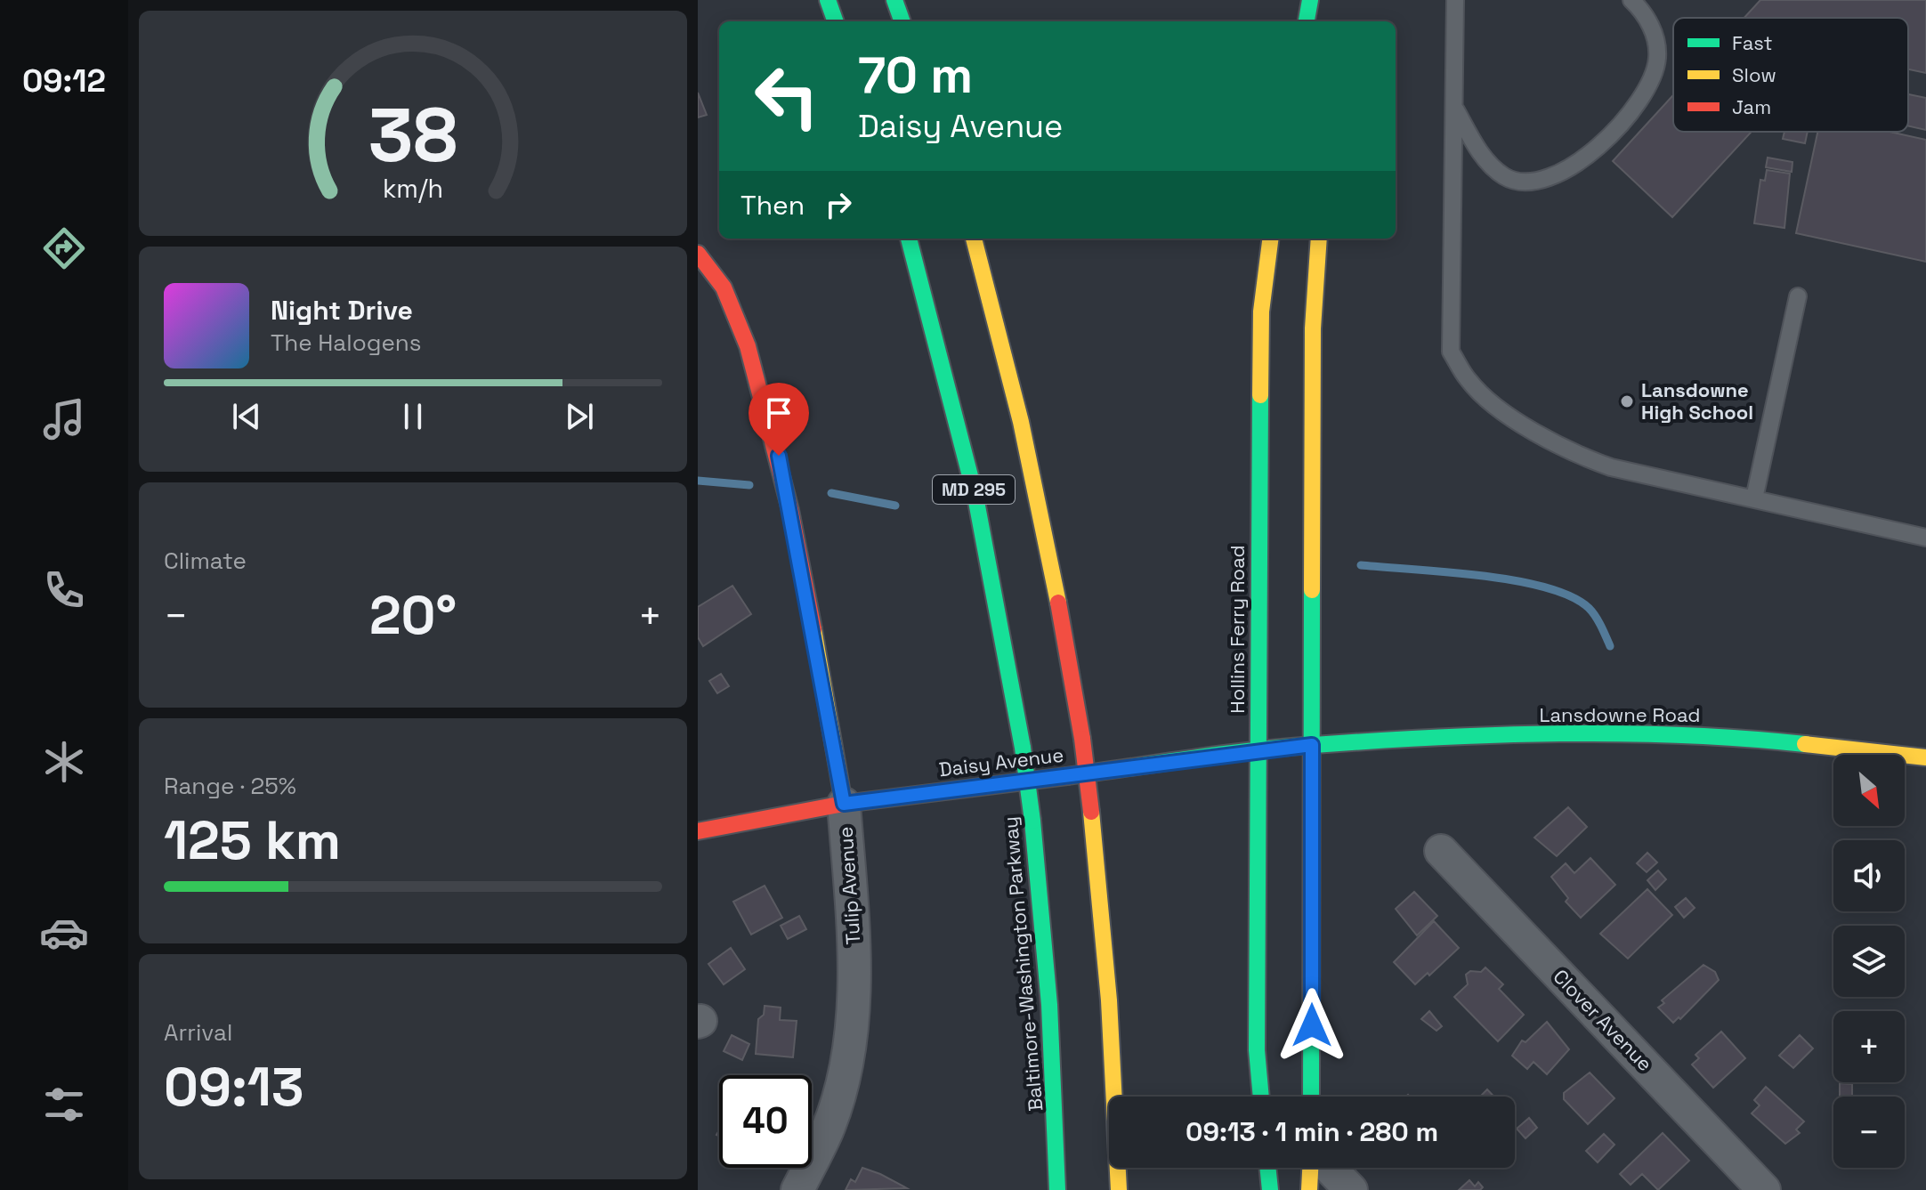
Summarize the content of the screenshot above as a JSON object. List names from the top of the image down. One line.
{"streets":{"main road":["MD 295","Hollins Ferry Road","Lansdowne Road","Daisy Avenue","Tulip Avenue","Baltimore-Washington Parkway"],"street":["Clover Avenue"]},"crossings":[["Hollins Ferry Road","Daisy Avenue"],["Lansdowne Road","Daisy Avenue"],["Daisy Avenue","Tulip Avenue"]],"places":["Lansdowne High School"],"legend":["Fast","Slow","Jam"],"north":"bottom right","page":{"tabs":"09:12","turn":["70 m","Daisy Avenue"],"then":"Then","song":["Night Drive","The Halogens"],"tile":["Climate",["Range · 25%","125 km"],["Arrival","09:13"]],"heat":["−","20°","+"],"map_buttons":["+","−"],"limit":"40","trip":"09:13 · 1 min · 280 m","gauge":["38","km/h"]}}
